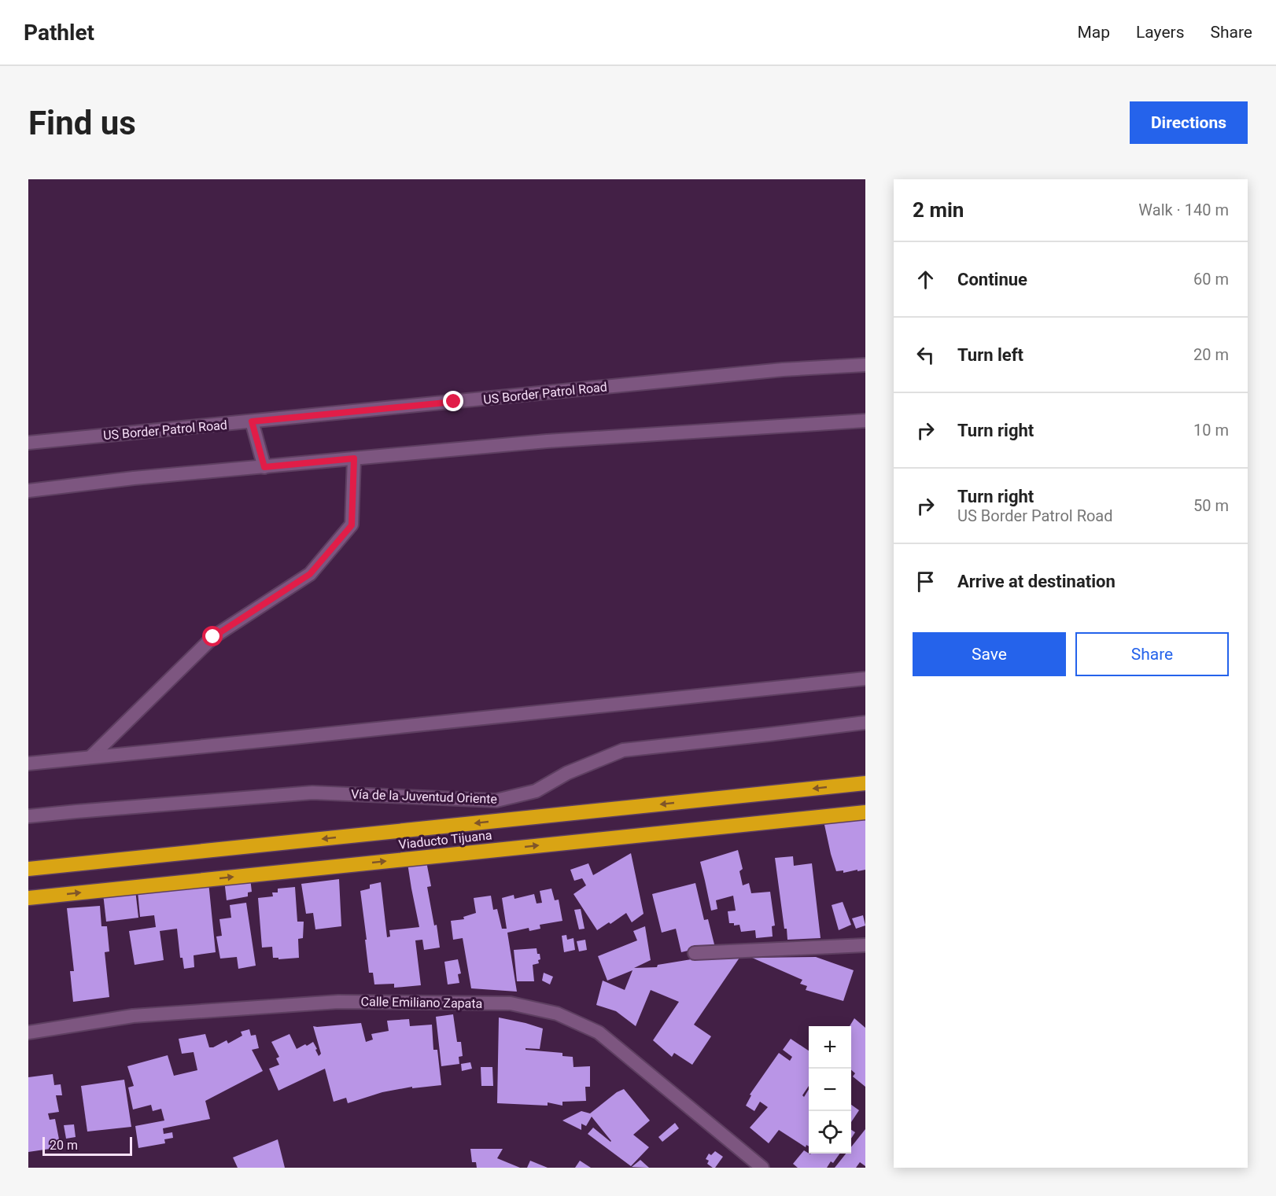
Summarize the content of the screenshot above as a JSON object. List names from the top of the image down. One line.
{"streets":{"highway":["Viaducto Tijuana"],"street":["US Border Patrol Road","Vía de la Juventud Oriente","Calle Emiliano Zapata"]},"scale_bar":"20 m","page":{"header":"Pathlet","nav":["Map","Layers","Share"],"buttons":["Directions",["Save","Share"]],"title":"Find us","heading":["2 min","Walk · 140 m"],"list":[["Continue","60 m"],["Turn left","20 m"],["Turn right","10 m"],["Turn right","US Border Patrol Road","50 m"],"Arrive at destination"],"map_buttons":["+","−"],"scale":"20 m"}}
